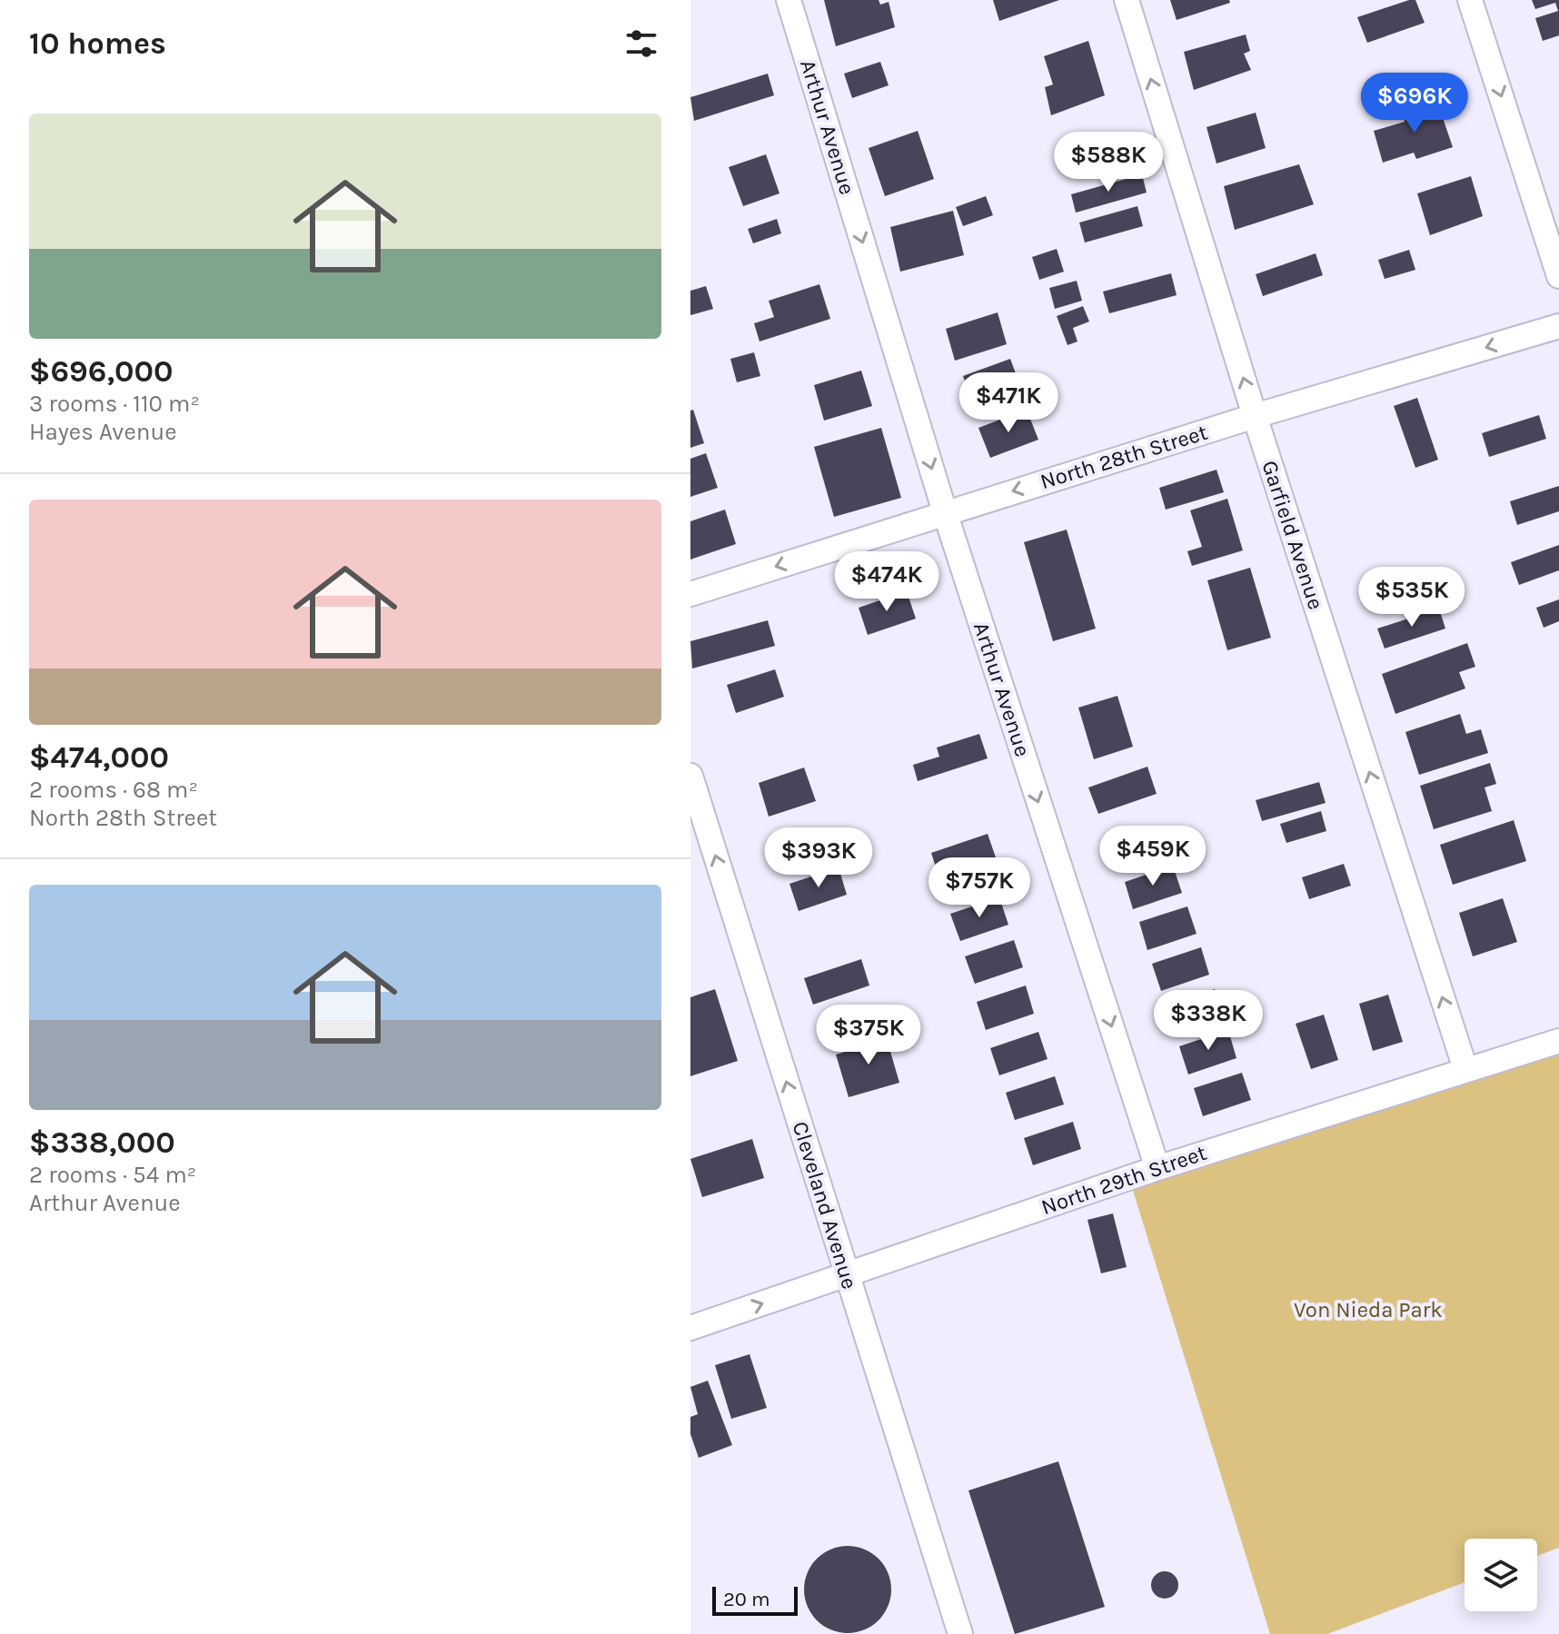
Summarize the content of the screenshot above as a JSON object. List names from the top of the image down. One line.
{"streets":{"street":["Arthur Avenue","North 28th Street","Garfield Avenue","North 29th Street","Cleveland Avenue"]},"crossings":[["Arthur Avenue","North 28th Street"],["Arthur Avenue","North 29th Street"],["North 28th Street","Garfield Avenue"],["Garfield Avenue","North 29th Street"],["North 29th Street","Cleveland Avenue"]],"one_way":["Arthur Avenue","North 28th Street","Garfield Avenue","Cleveland Avenue"],"parks":["Von Nieda Park"],"scale_bar":"20 m","page":{"heading":"10 homes","price":["$696K","$588K","$471K","$474K","$535K","$459K","$393K","$757K","$338K","$375K"],"list":[{"name":"$696,000","note":"3 rooms · 110 m² · Hayes Avenue"},{"name":"$474,000","note":"2 rooms · 68 m² · North 28th Street"},{"name":"$338,000","note":"2 rooms · 54 m² · Arthur Avenue"}],"scale":"20 m"}}
